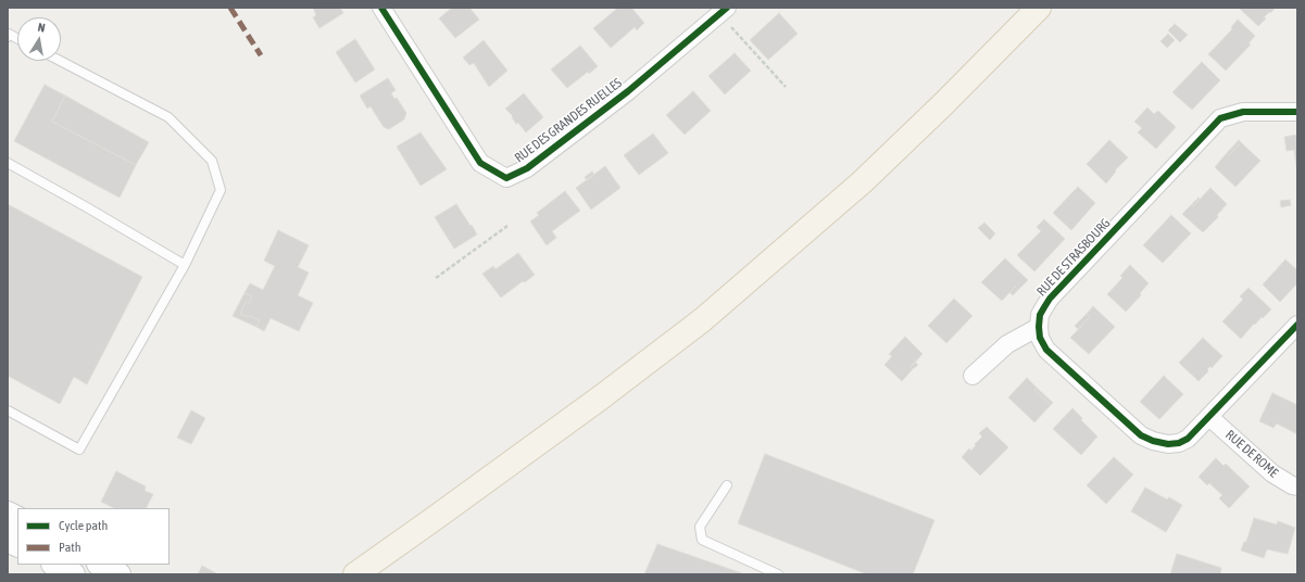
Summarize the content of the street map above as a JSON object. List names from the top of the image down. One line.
{"streets":{"street":["RUE DES GRANDES RUELLES","RUE DE STRASBOURG","RUE DE ROME"]},"legend":["Cycle path","Path"],"north":"top"}
